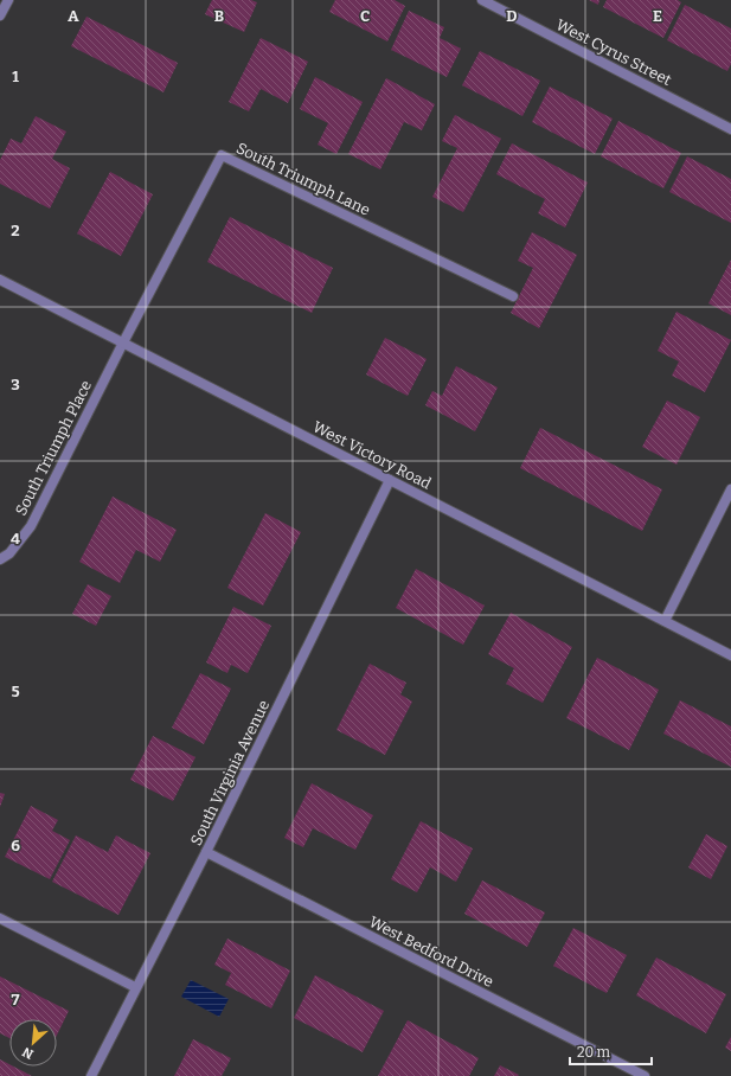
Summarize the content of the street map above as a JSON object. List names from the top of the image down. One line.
{"streets":{"street":["West Cyrus Street","South Triumph Lane","South Triumph Place","West Victory Road","South Virginia Avenue","West Bedford Drive"]},"crossings":[["South Triumph Lane","South Triumph Place"],["South Triumph Lane","West Victory Road"],["South Triumph Place","West Victory Road"],["West Victory Road","South Virginia Avenue"],["South Virginia Avenue","West Bedford Drive"]],"scale_bar":"20 m","north":"bottom left","grid":{"columns":["A","B","C","D","E"],"rows":["1","2","3","4","5","6","7"]}}
